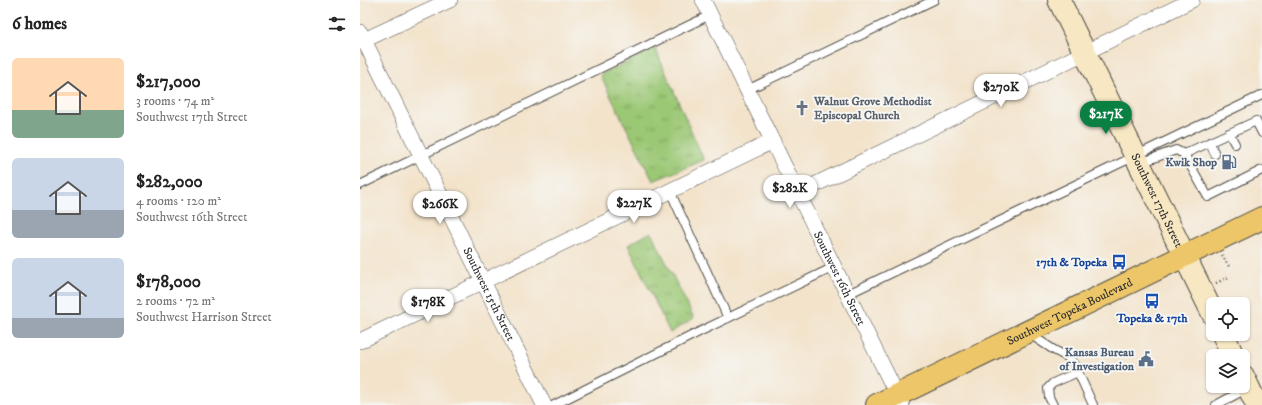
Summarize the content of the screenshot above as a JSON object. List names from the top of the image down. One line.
{"streets":{"main road":["Southwest 17th Street","Southwest Topeka Boulevard"],"street":["Southwest 16th Street","Southwest 15th Street"]},"crossings":[["Southwest 17th Street","Southwest Topeka Boulevard"],["Southwest 16th Street","Southwest Topeka Boulevard"]],"places":{"church":["Walnut Grove Methodist Episcopal Church"],"fuel station":["Kwik Shop"],"bus stop":["17th & Topeka","Topeka & 17th"],"public building":["Kansas Bureau of Investigation"]},"page":{"heading":"6 homes","list":[{"name":"$217,000","note":"3 rooms · 74 m² · Southwest 17th Street"},{"name":"$282,000","note":"4 rooms · 120 m² · Southwest 16th Street"},{"name":"$178,000","note":"2 rooms · 72 m² · Southwest Harrison Street"}],"price":["$270K","$217K","$282K","$227K","$266K","$178K"]}}
